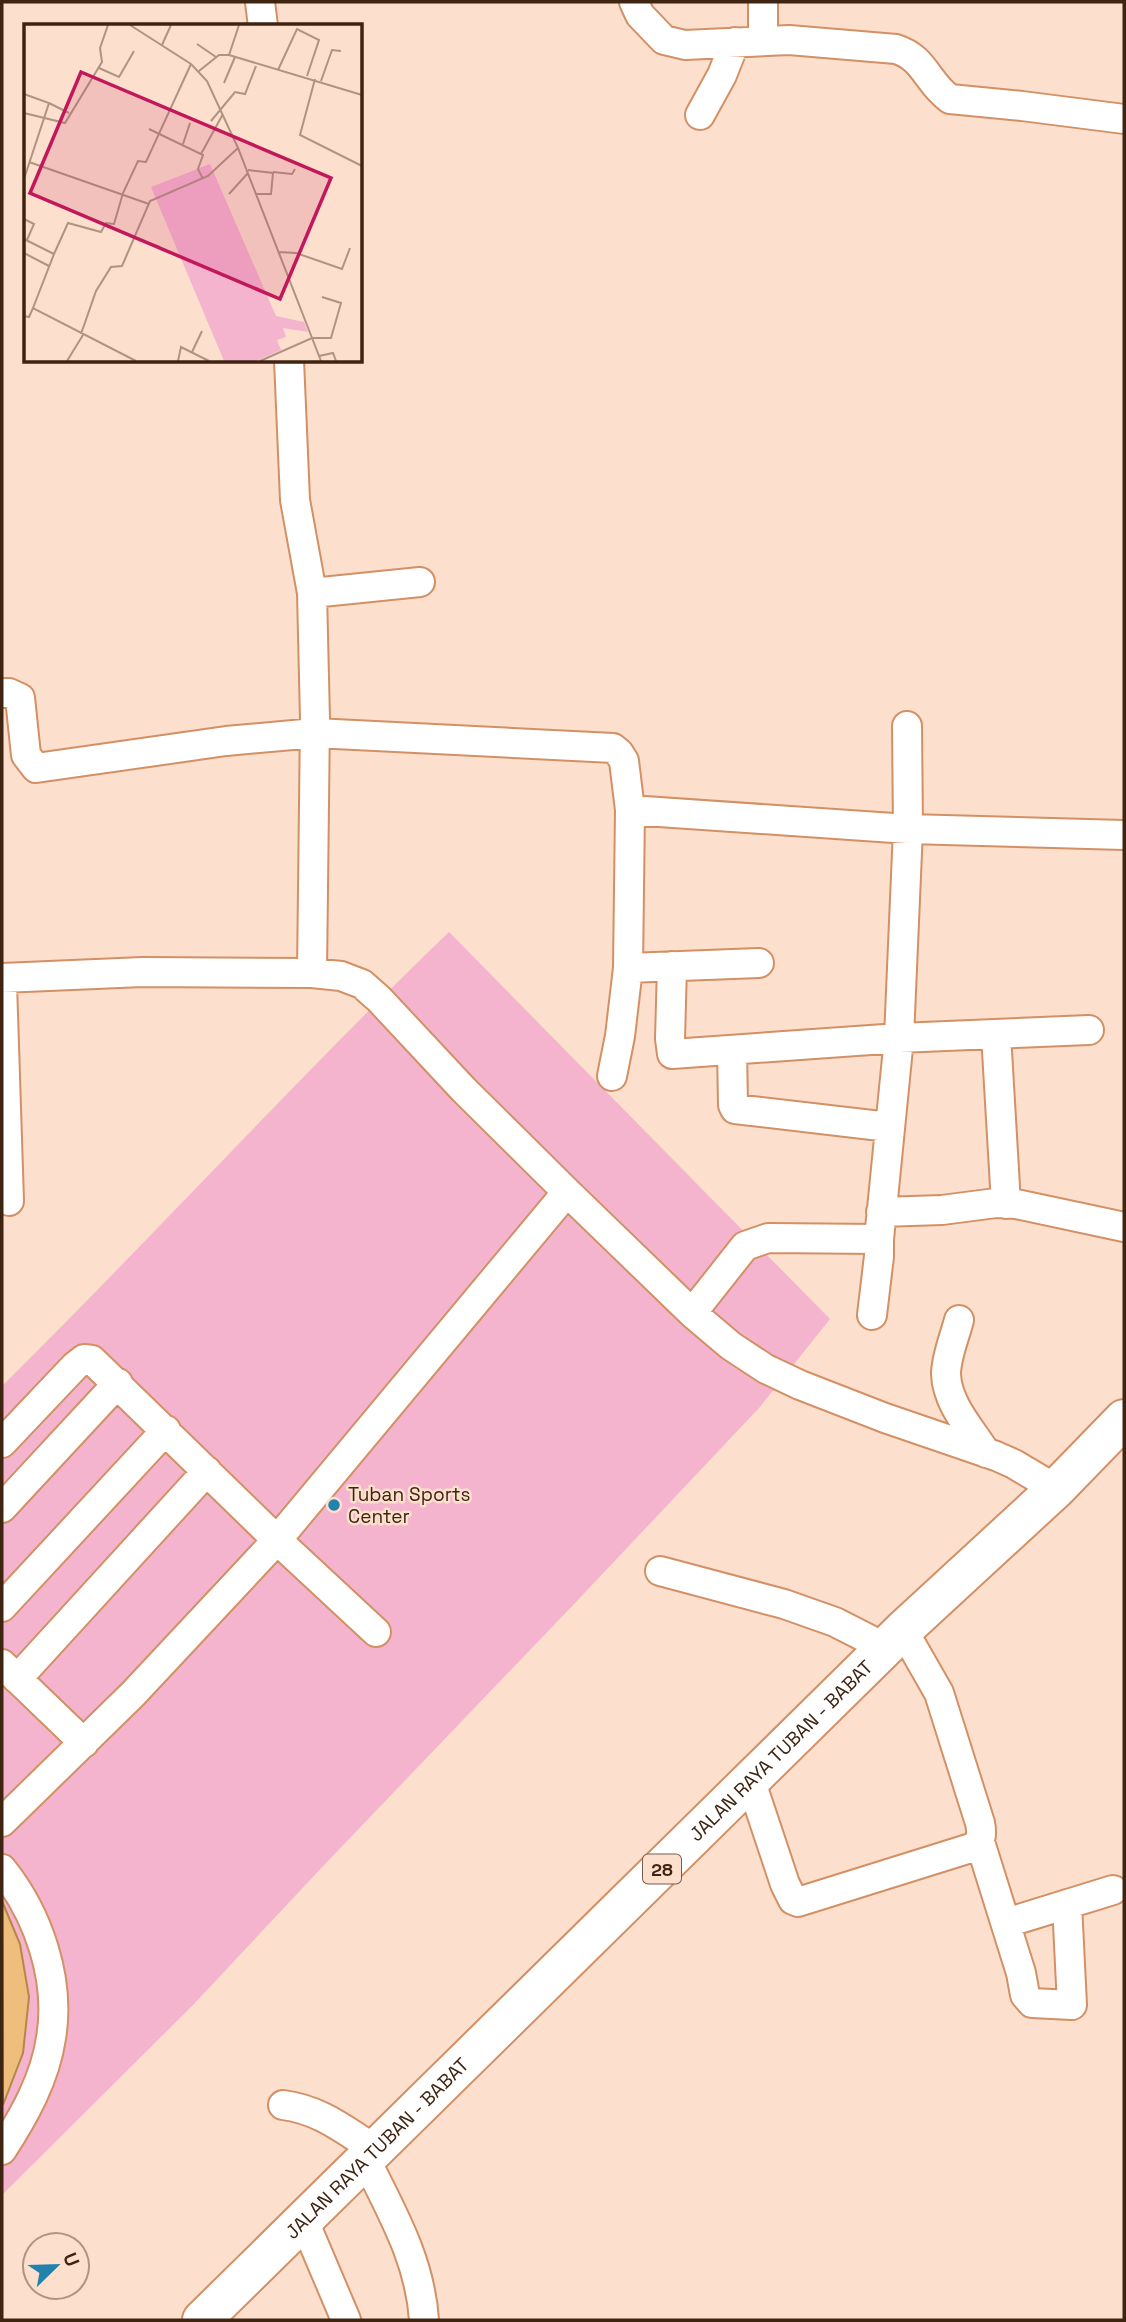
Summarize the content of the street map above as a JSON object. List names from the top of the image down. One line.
{"streets":{"highway":["JALAN RAYA TUBAN - BABAT","28"]},"places":["Tuban Sports Center"],"north":"top right"}
